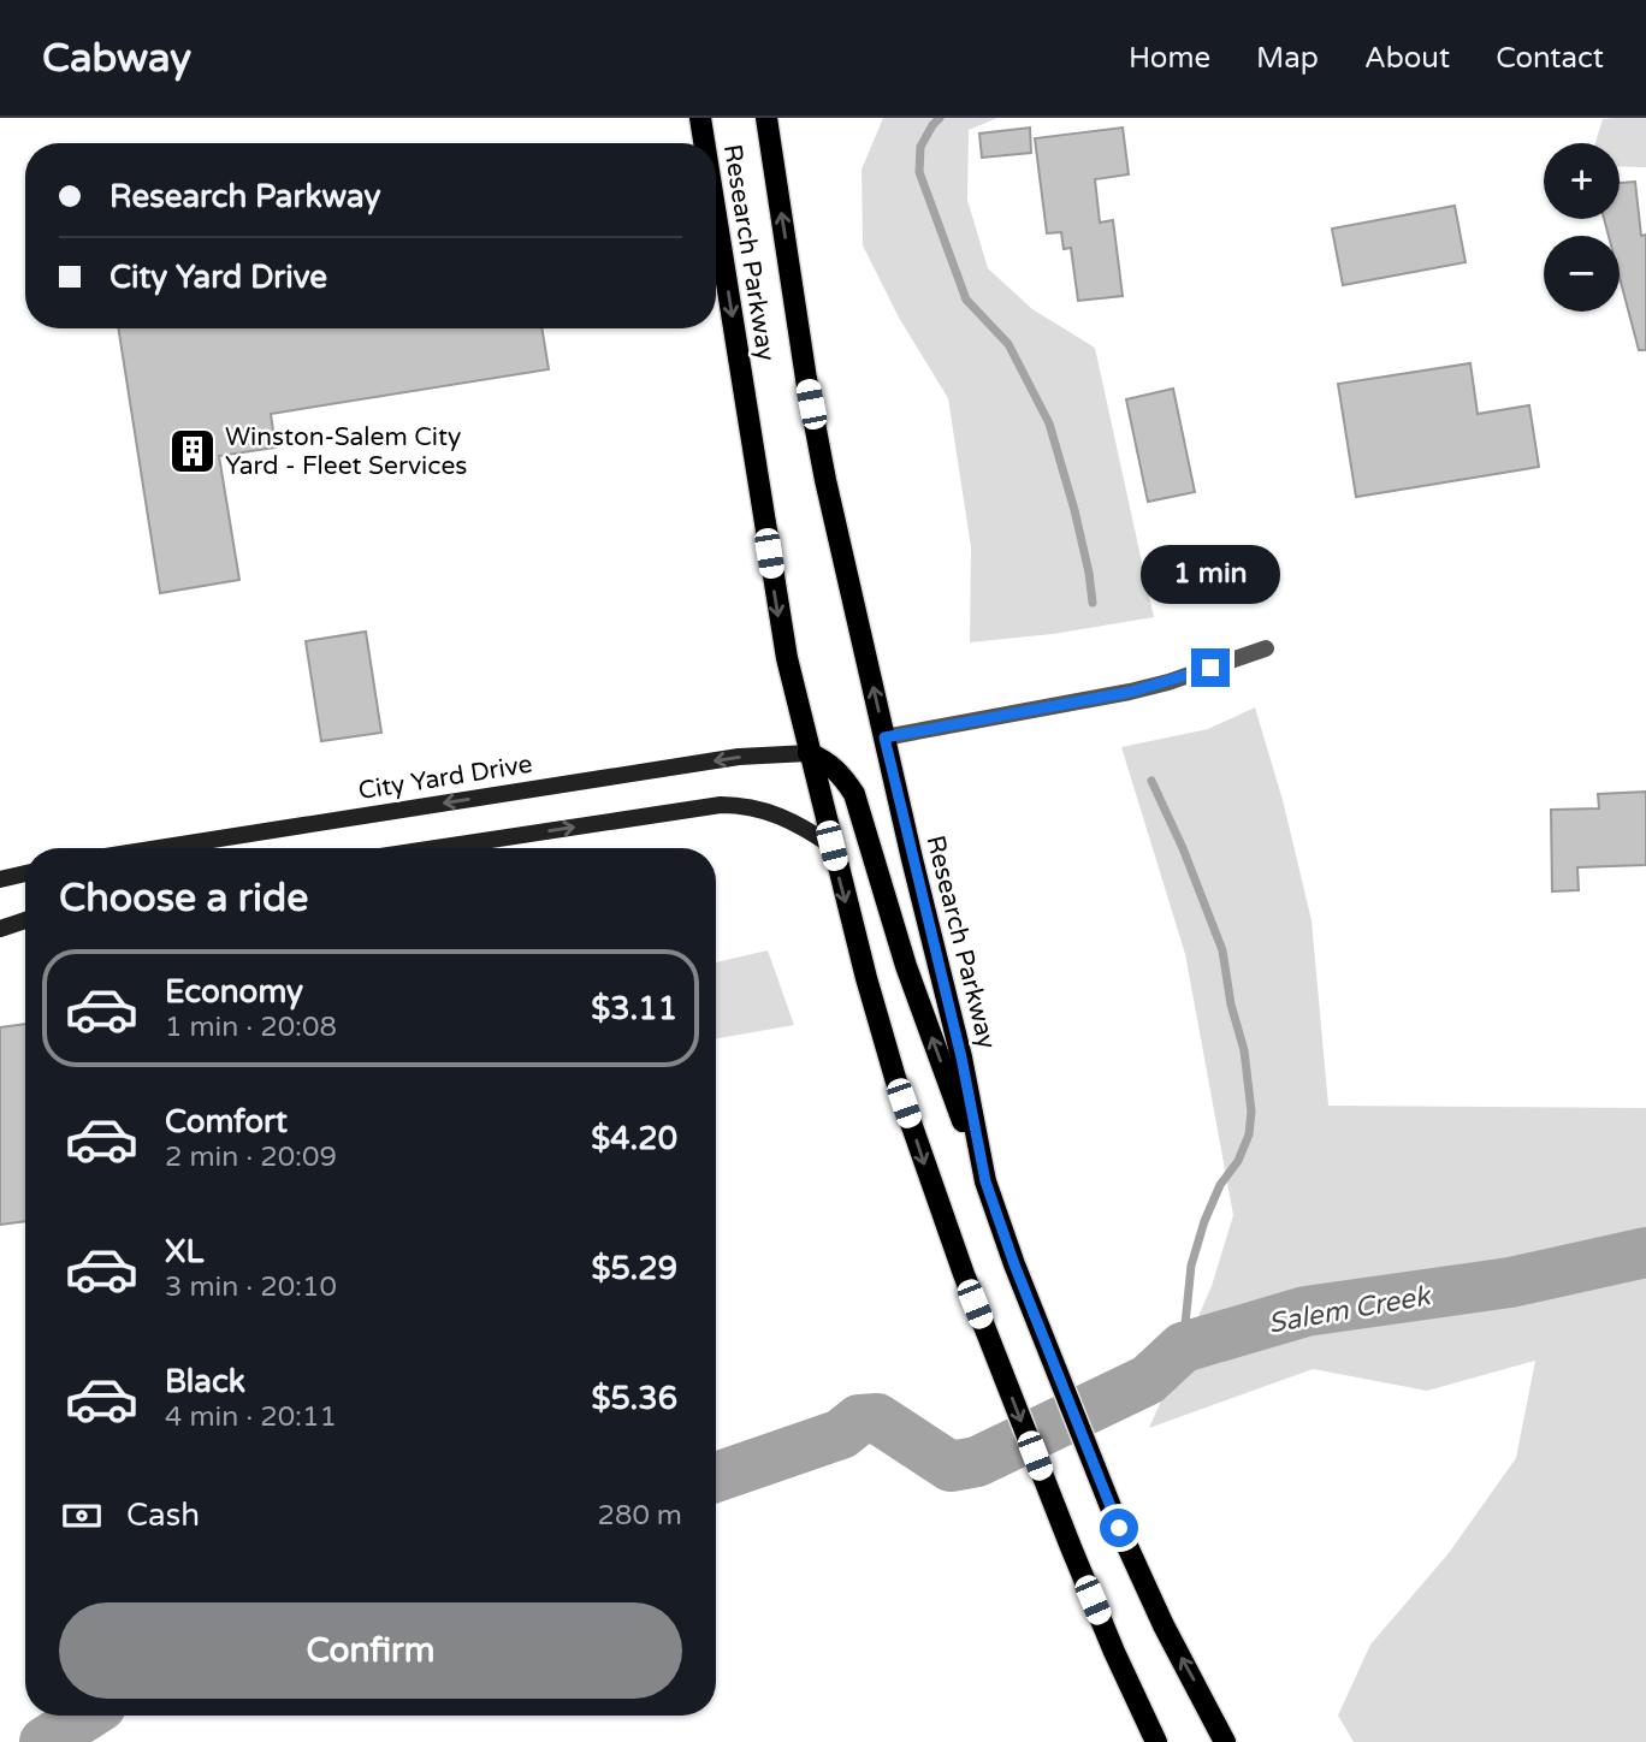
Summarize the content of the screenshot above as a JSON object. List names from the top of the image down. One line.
{"streets":{"main road":["Research Parkway","City Yard Drive"]},"crossings":[["Research Parkway","City Yard Drive"]],"water":["Salem Creek"],"places":{"building":["Winston-Salem City Yard - Fleet Services"]},"page":{"header":"Cabway","nav":["Home","Map","About","Contact"],"map_buttons":["+","−"],"banner":["Research Parkway","City Yard Drive"],"bubble":"1 min","heading":"Choose a ride","list":[{"name":"Economy","note":"1 min · 20:08","value":"$3.11"},{"name":"Comfort","note":"2 min · 20:09","value":"$4.20"},{"name":"XL","note":"3 min · 20:10","value":"$5.29"},{"name":"Black","note":"4 min · 20:11","value":"$5.36"}],"pay":["Cash","280 m"],"buttons":"Confirm"}}
